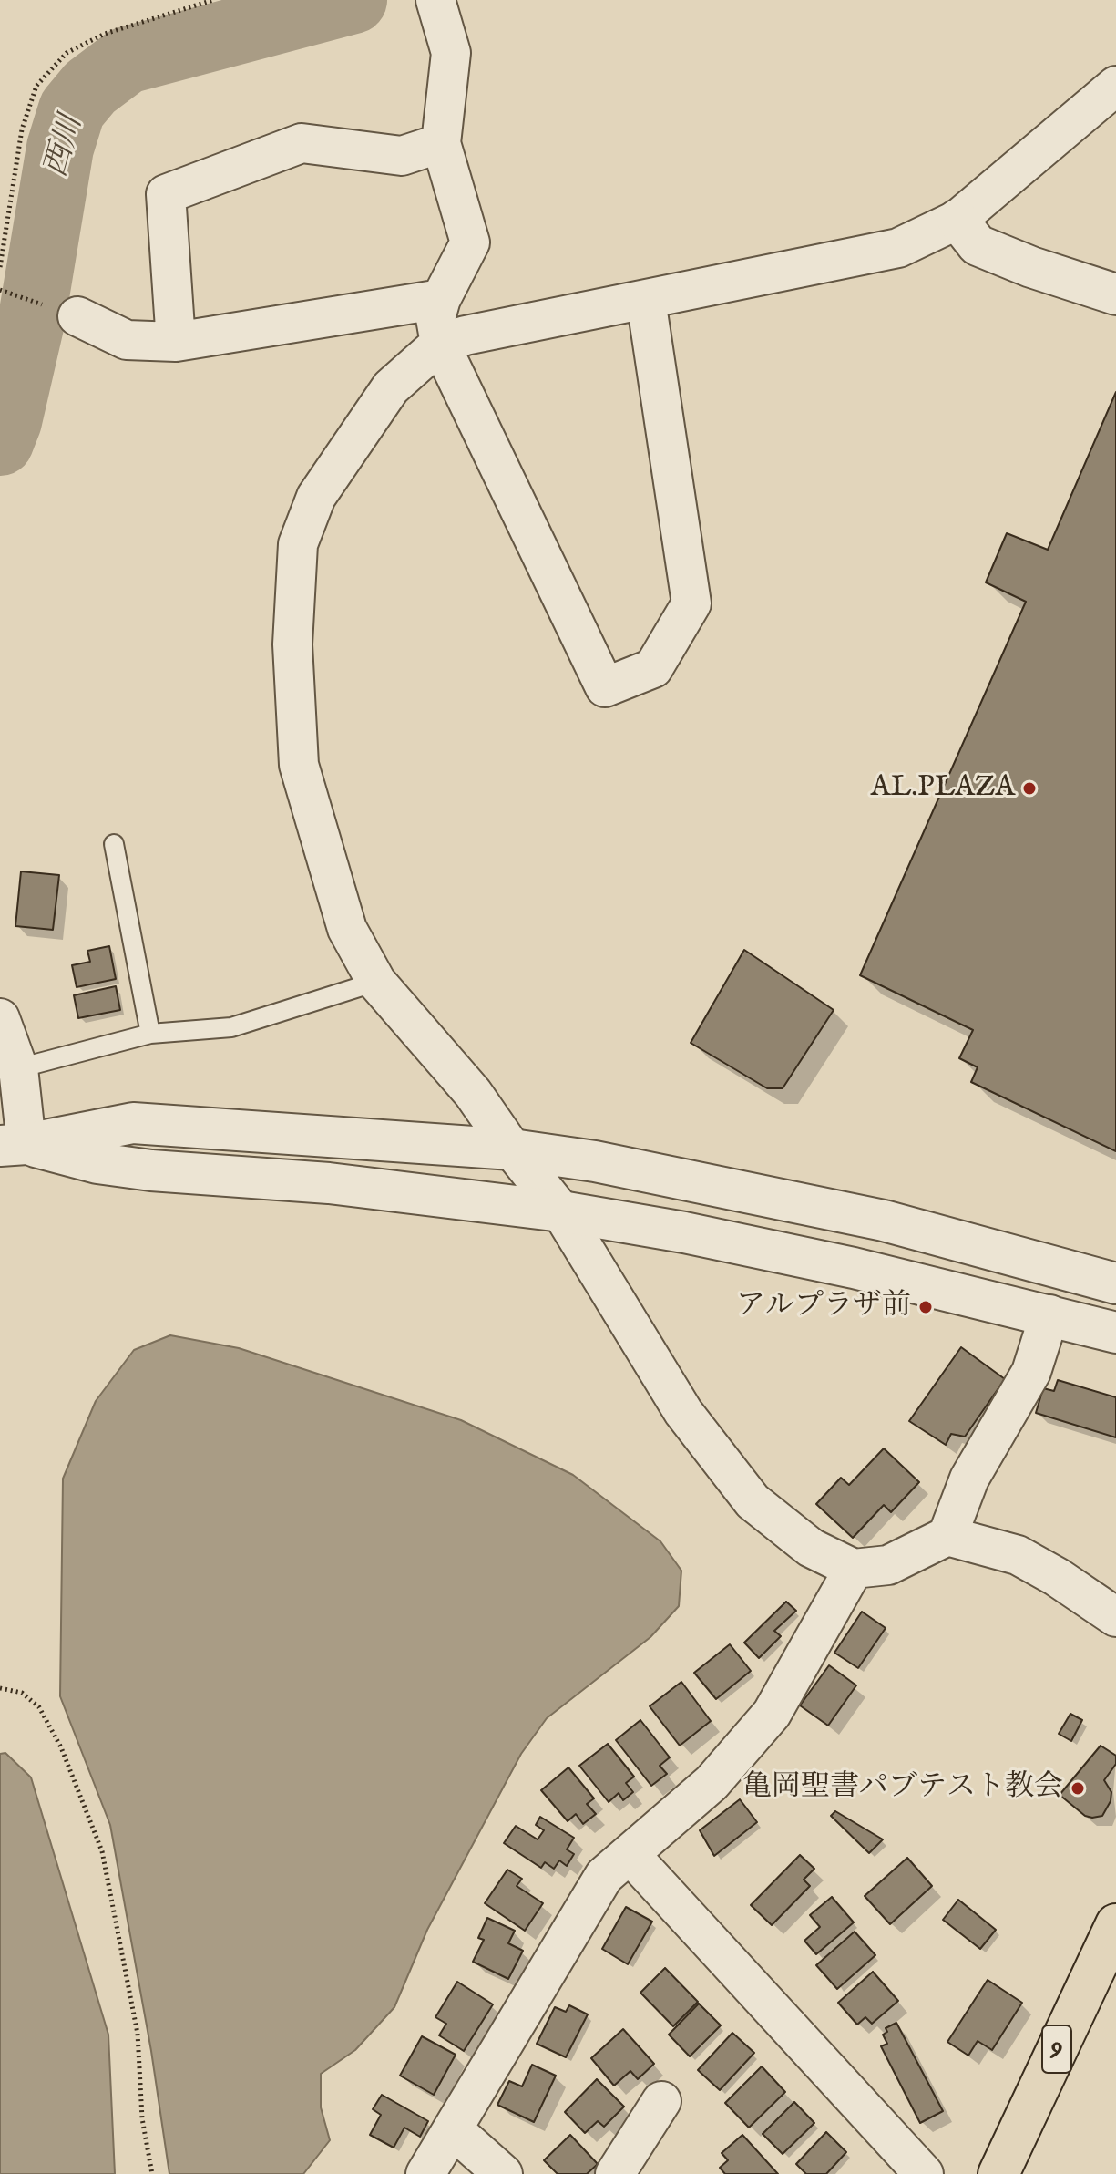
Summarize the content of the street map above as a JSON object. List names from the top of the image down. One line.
{"streets":{"highway":["9"]},"water":["西川"],"places":["AL.PLAZA","アルプラザ前","亀岡聖書パブテスト教会"]}
